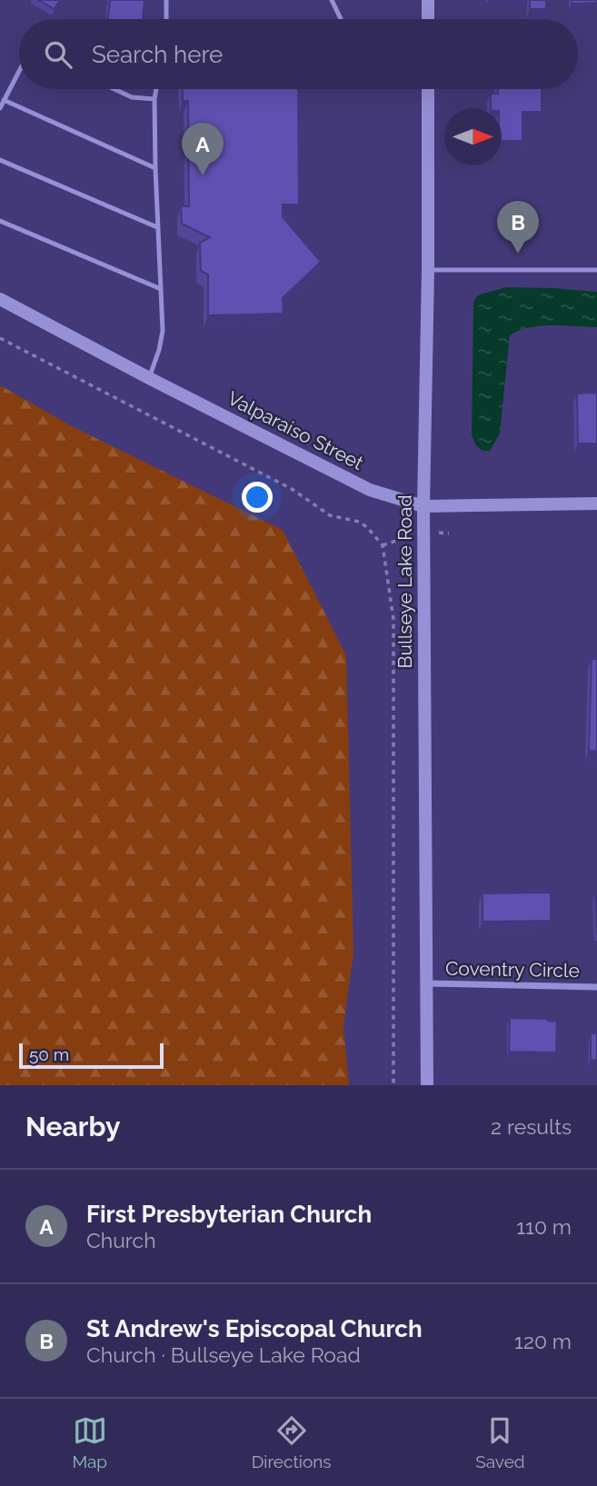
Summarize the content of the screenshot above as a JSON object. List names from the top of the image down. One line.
{"streets":{"street":["Valparaiso Street","Bullseye Lake Road","Coventry Circle"]},"crossings":[["Valparaiso Street","Bullseye Lake Road"],["Bullseye Lake Road","Coventry Circle"]],"scale_bar":"50 m","north":"right","page":{"search":"Search here","pins":["A","B"],"scale":"50 m","heading":["Nearby","2 results"],"list":[{"mark":"A","name":"First Presbyterian Church","note":"Church","value":"110 m"},{"mark":"B","name":"St Andrew's Episcopal Church","note":"Church · Bullseye Lake Road","value":"120 m"}],"nav":["Map","Directions","Saved"]}}
